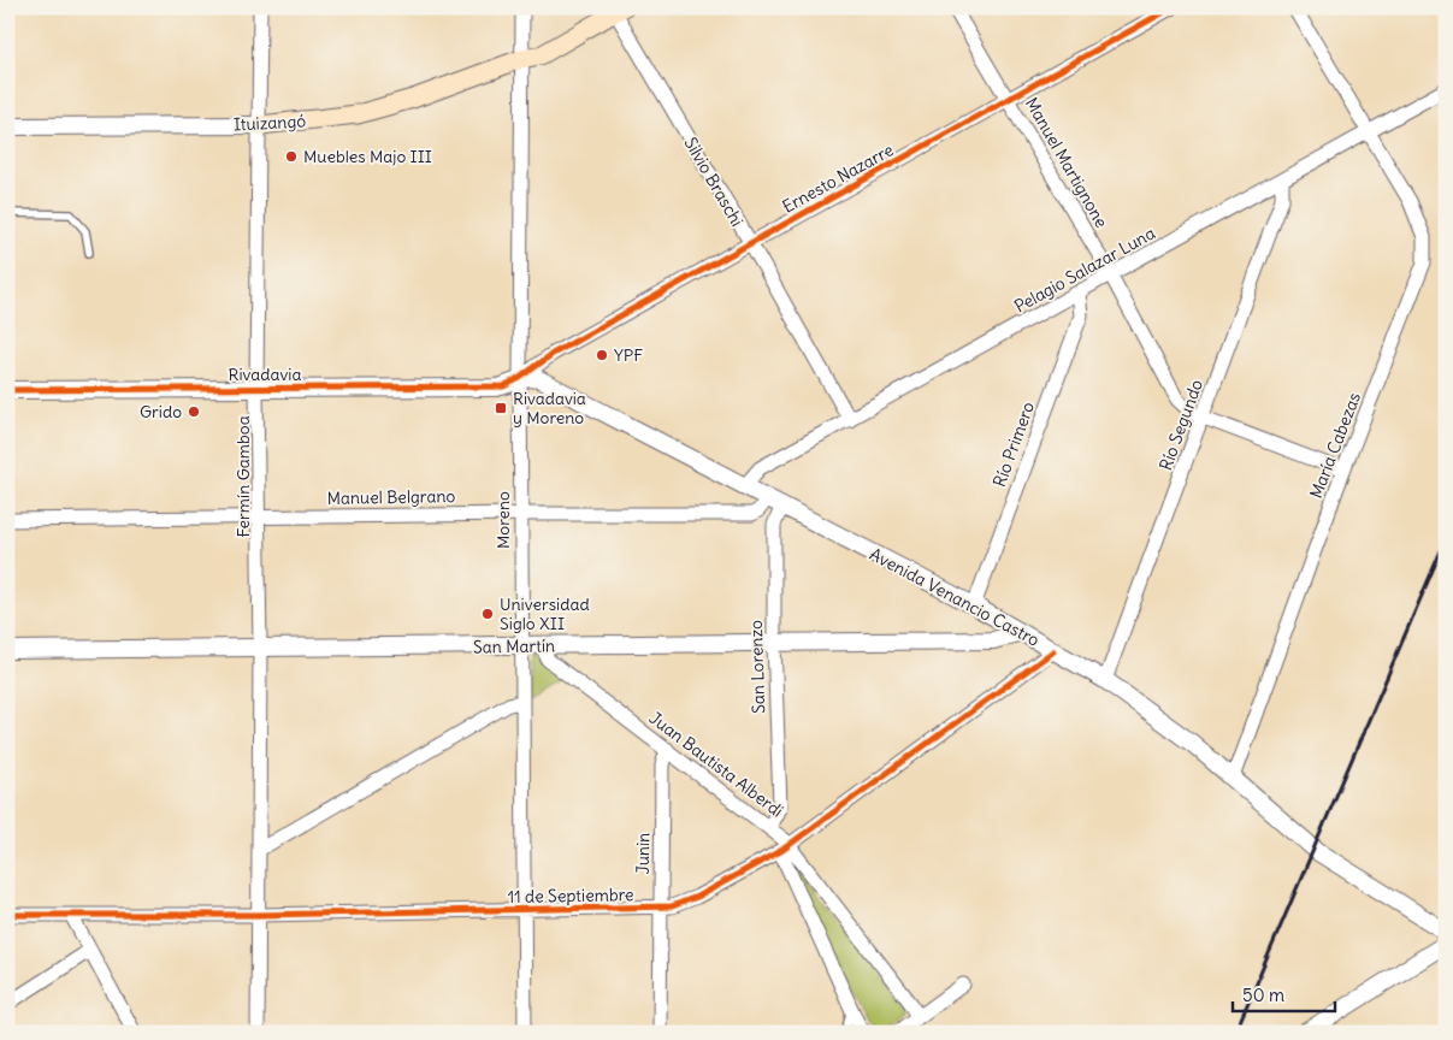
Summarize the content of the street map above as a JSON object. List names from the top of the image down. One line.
{"streets":{"main road":["Ituizangó"],"street":["Manuel Martignone","Ernesto Nazarre","Silvio Braschi","Pelagio Salazar Luna","Rivadavia","Río Segundo","Río Primero","María Cabezas","Fermín Gamboa","Manuel Belgrano","Moreno","Avenida Venancio Castro","San Martín","San Lorenzo","Juan Bautista Alberdi","Junin","11 de Septiembre"]},"crossings":[["Ituizangó","Silvio Braschi"],["Ituizangó","Fermín Gamboa"],["Ituizangó","Moreno"],["Manuel Martignone","Ernesto Nazarre"],["Manuel Martignone","Pelagio Salazar Luna"],["Manuel Martignone","Río Segundo"],["Manuel Martignone","María Cabezas"],["Ernesto Nazarre","Silvio Braschi"],["Ernesto Nazarre","Rivadavia"],["Ernesto Nazarre","Moreno"],["Ernesto Nazarre","Avenida Venancio Castro"],["Silvio Braschi","Pelagio Salazar Luna"],["Pelagio Salazar Luna","Río Segundo"],["Pelagio Salazar Luna","Río Primero"],["Pelagio Salazar Luna","María Cabezas"],["Pelagio Salazar Luna","Avenida Venancio Castro"],["Rivadavia","Fermín Gamboa"],["Rivadavia","Moreno"],["Rivadavia","Avenida Venancio Castro"],["Río Segundo","Avenida Venancio Castro"],["Río Primero","Avenida Venancio Castro"],["María Cabezas","Avenida Venancio Castro"],["Fermín Gamboa","Manuel Belgrano"],["Fermín Gamboa","San Martín"],["Fermín Gamboa","11 de Septiembre"],["Manuel Belgrano","Moreno"],["Manuel Belgrano","Avenida Venancio Castro"],["Manuel Belgrano","San Lorenzo"],["Moreno","Avenida Venancio Castro"],["Moreno","San Martín"],["Moreno","11 de Septiembre"],["Avenida Venancio Castro","San Martín"],["Avenida Venancio Castro","San Lorenzo"],["Avenida Venancio Castro","11 de Septiembre"],["San Martín","San Lorenzo"],["San Martín","Juan Bautista Alberdi"],["San Lorenzo","Juan Bautista Alberdi"],["Juan Bautista Alberdi","Junin"],["Juan Bautista Alberdi","11 de Septiembre"],["Junin","11 de Septiembre"]],"places":{"other":["Muebles Majo III","YPF","Grido","Universidad Siglo XII"],"transit":["Rivadavia y Moreno"]},"scale_bar":"50 m"}
